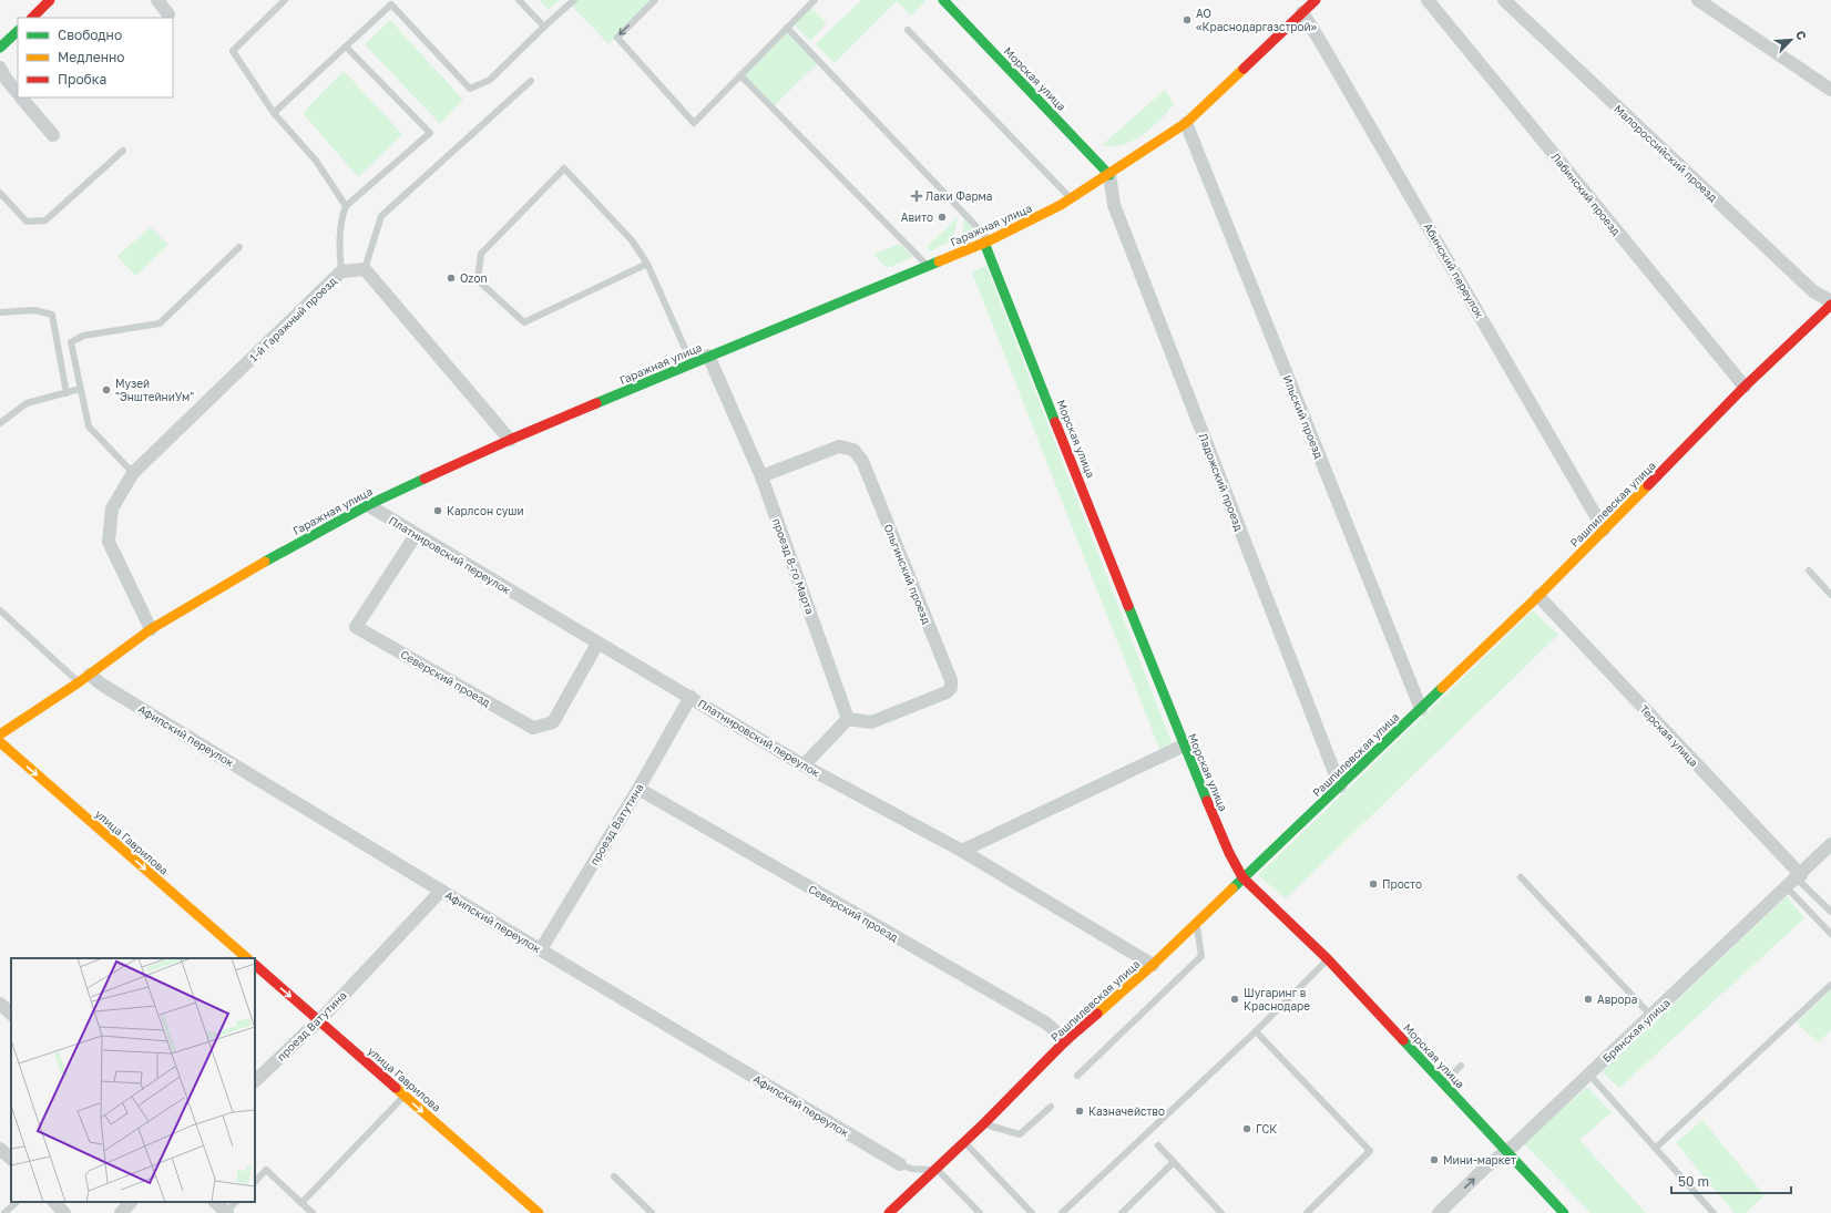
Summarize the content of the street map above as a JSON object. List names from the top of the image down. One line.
{"streets":{"street":["Морская улица","Малороссийский проезд","Лабинский проезд","Гаражная улица","Абинский переулок","1-й Гаражный проезд","Ильский проезд","Ладожский проезд","Рашпилевская улица","Платнировский переулок","проезд 8-го Марта","Ольгинский проезд","Северский проезд","Афипский переулок","Терская улица","проезд Ватутина","улица Гаврилова","Брянская улица"]},"crossings":[["Морская улица","Гаражная улица"],["Морская улица","Ладожский проезд"],["Морская улица","Рашпилевская улица"],["Морская улица","Брянская улица"],["Малороссийский проезд","Рашпилевская улица"],["Лабинский проезд","Рашпилевская улица"],["Гаражная улица","Абинский переулок"],["Гаражная улица","1-й Гаражный проезд"],["Гаражная улица","Ильский проезд"],["Гаражная улица","Ладожский проезд"],["Гаражная улица","Платнировский переулок"],["Гаражная улица","проезд 8-го Марта"],["Гаражная улица","Афипский переулок"],["Абинский переулок","Рашпилевская улица"],["Ильский проезд","Рашпилевская улица"],["Ладожский проезд","Рашпилевская улица"],["Рашпилевская улица","Платнировский переулок"],["Рашпилевская улица","Северский проезд"],["Рашпилевская улица","Терская улица"],["Платнировский переулок","Северский проезд"],["Платнировский переулок","проезд Ватутина"],["проезд 8-го Марта","Ольгинский проезд"],["Северский проезд","проезд Ватутина"],["Афипский переулок","проезд Ватутина"],["Терская улица","Брянская улица"],["проезд Ватутина","улица Гаврилова"]],"one_way":["улица Гаврилова"],"places":{"other":["АО «Краснодаргазстрой»","Авито","Ozon","Музей \"ЭнштейниУм\"","Карлсон суши","Просто","Шугаринг в Краснодаре","Аврора","Казначейство","ГСК","Мини-маркет"],"health":["Лаки Фарма"]},"legend":["Свободно","Медленно","Пробка"],"scale_bar":"50 m","north":"top right"}
